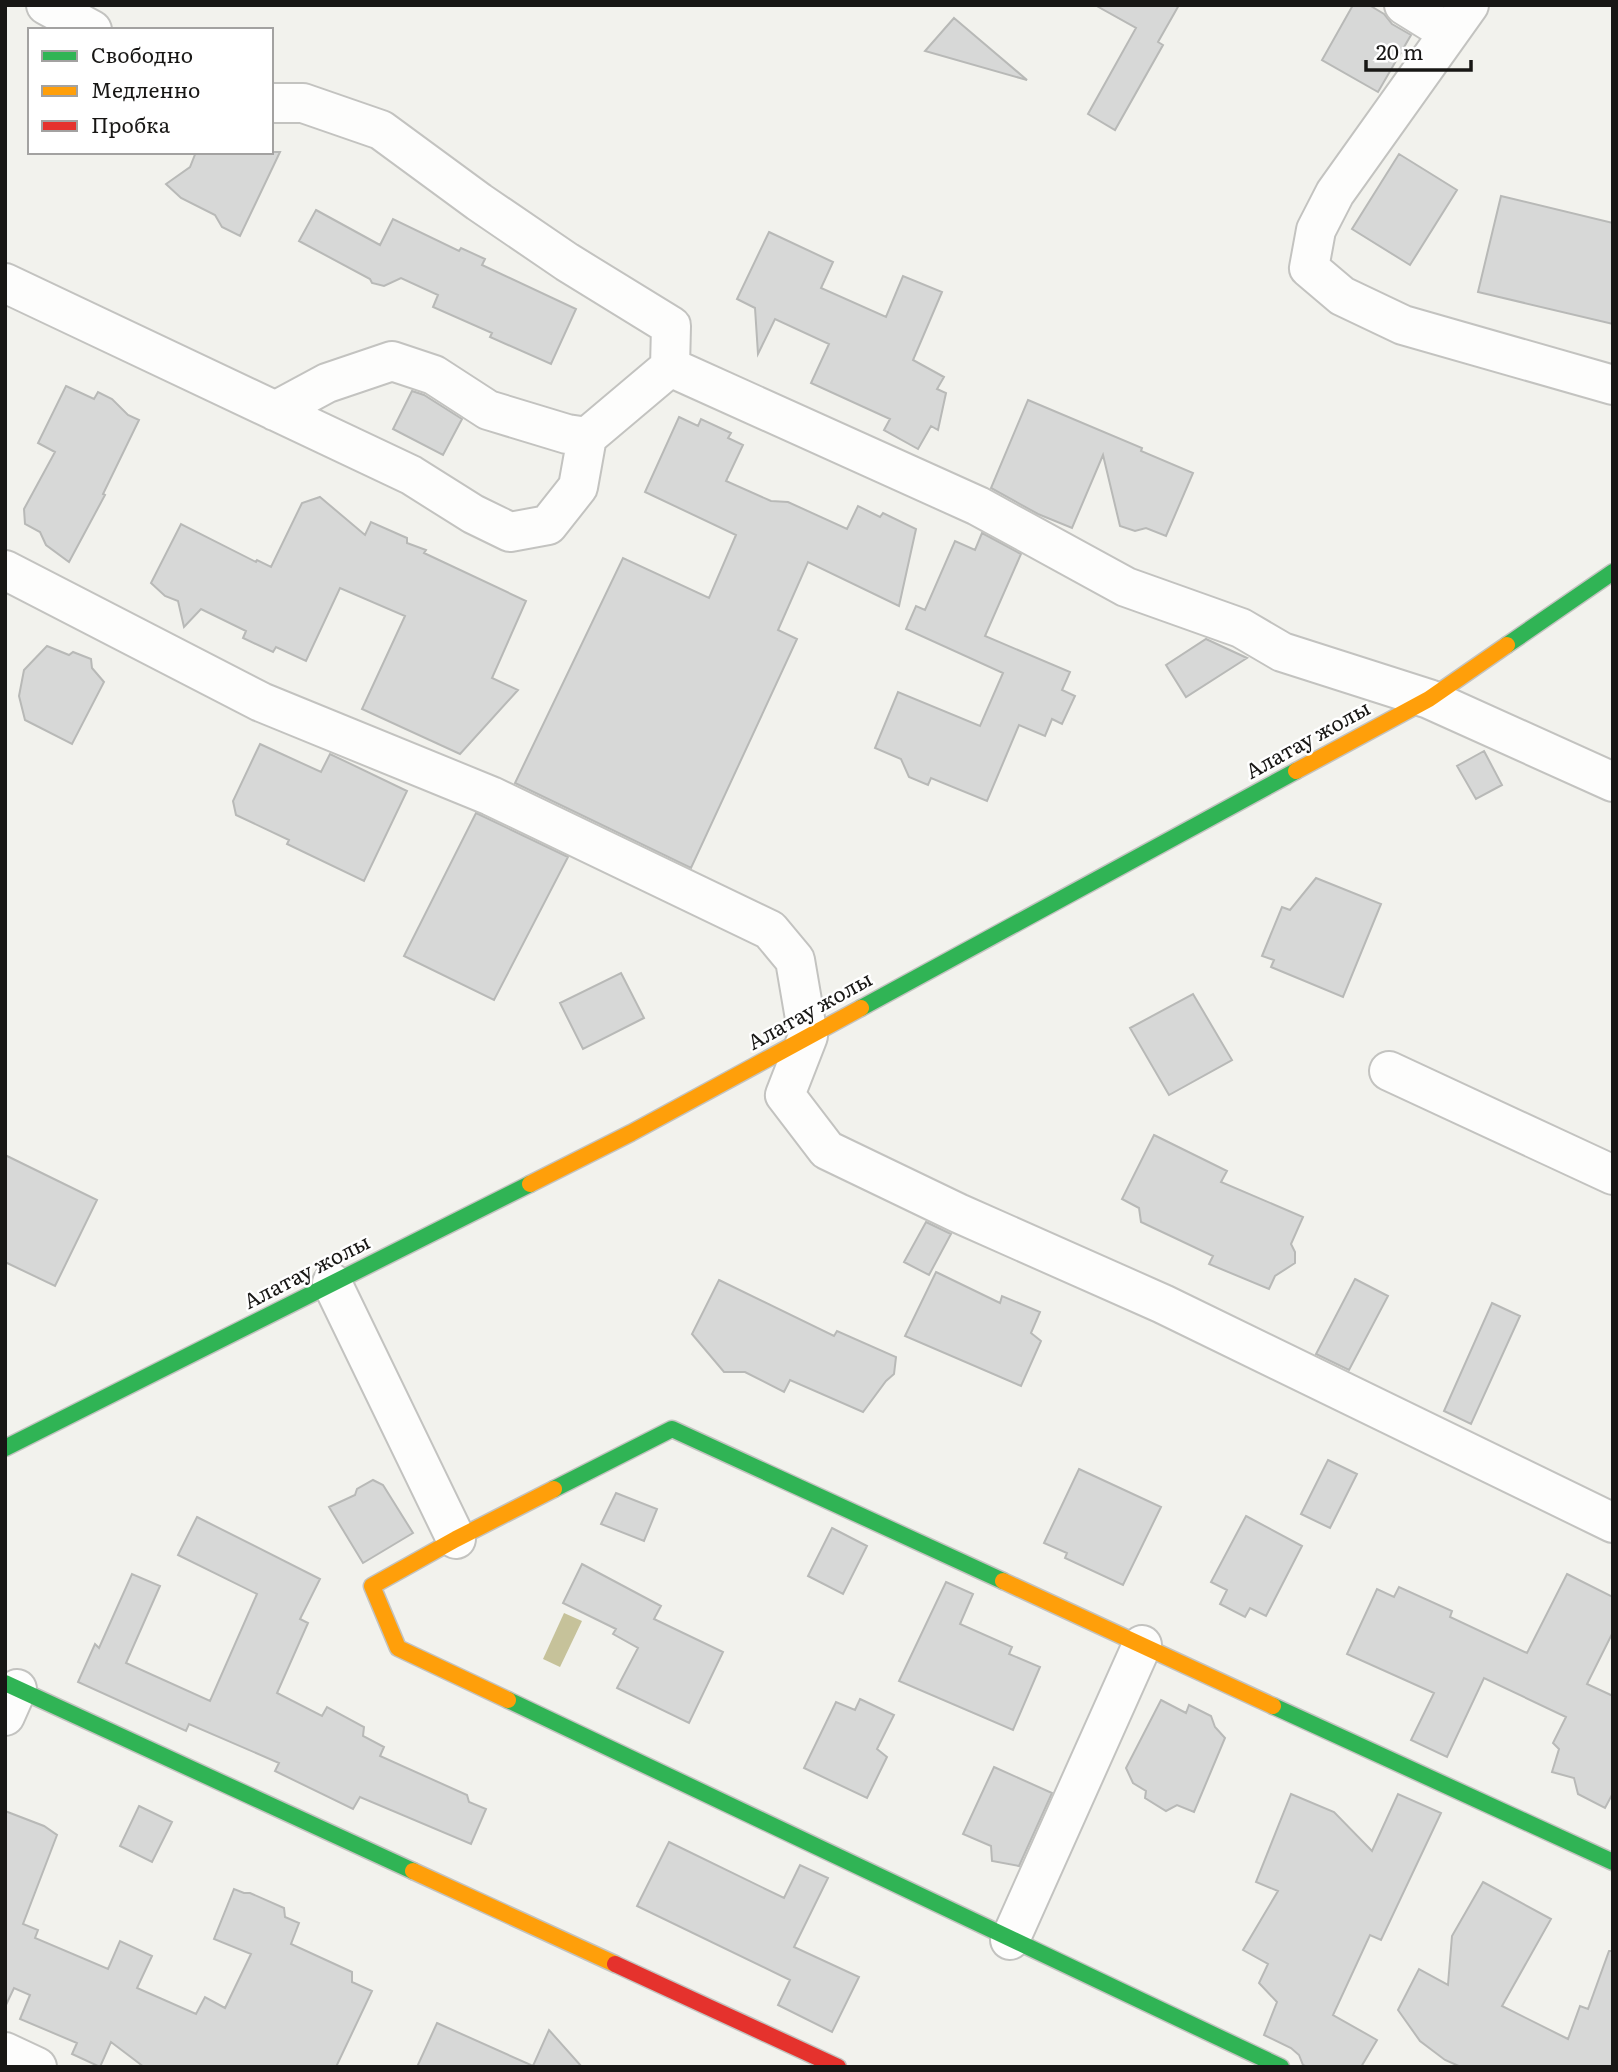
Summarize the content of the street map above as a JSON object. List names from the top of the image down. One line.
{"streets":{"street":["Алатау жолы"]},"legend":["Свободно","Медленно","Пробка"],"scale_bar":"20 m"}
